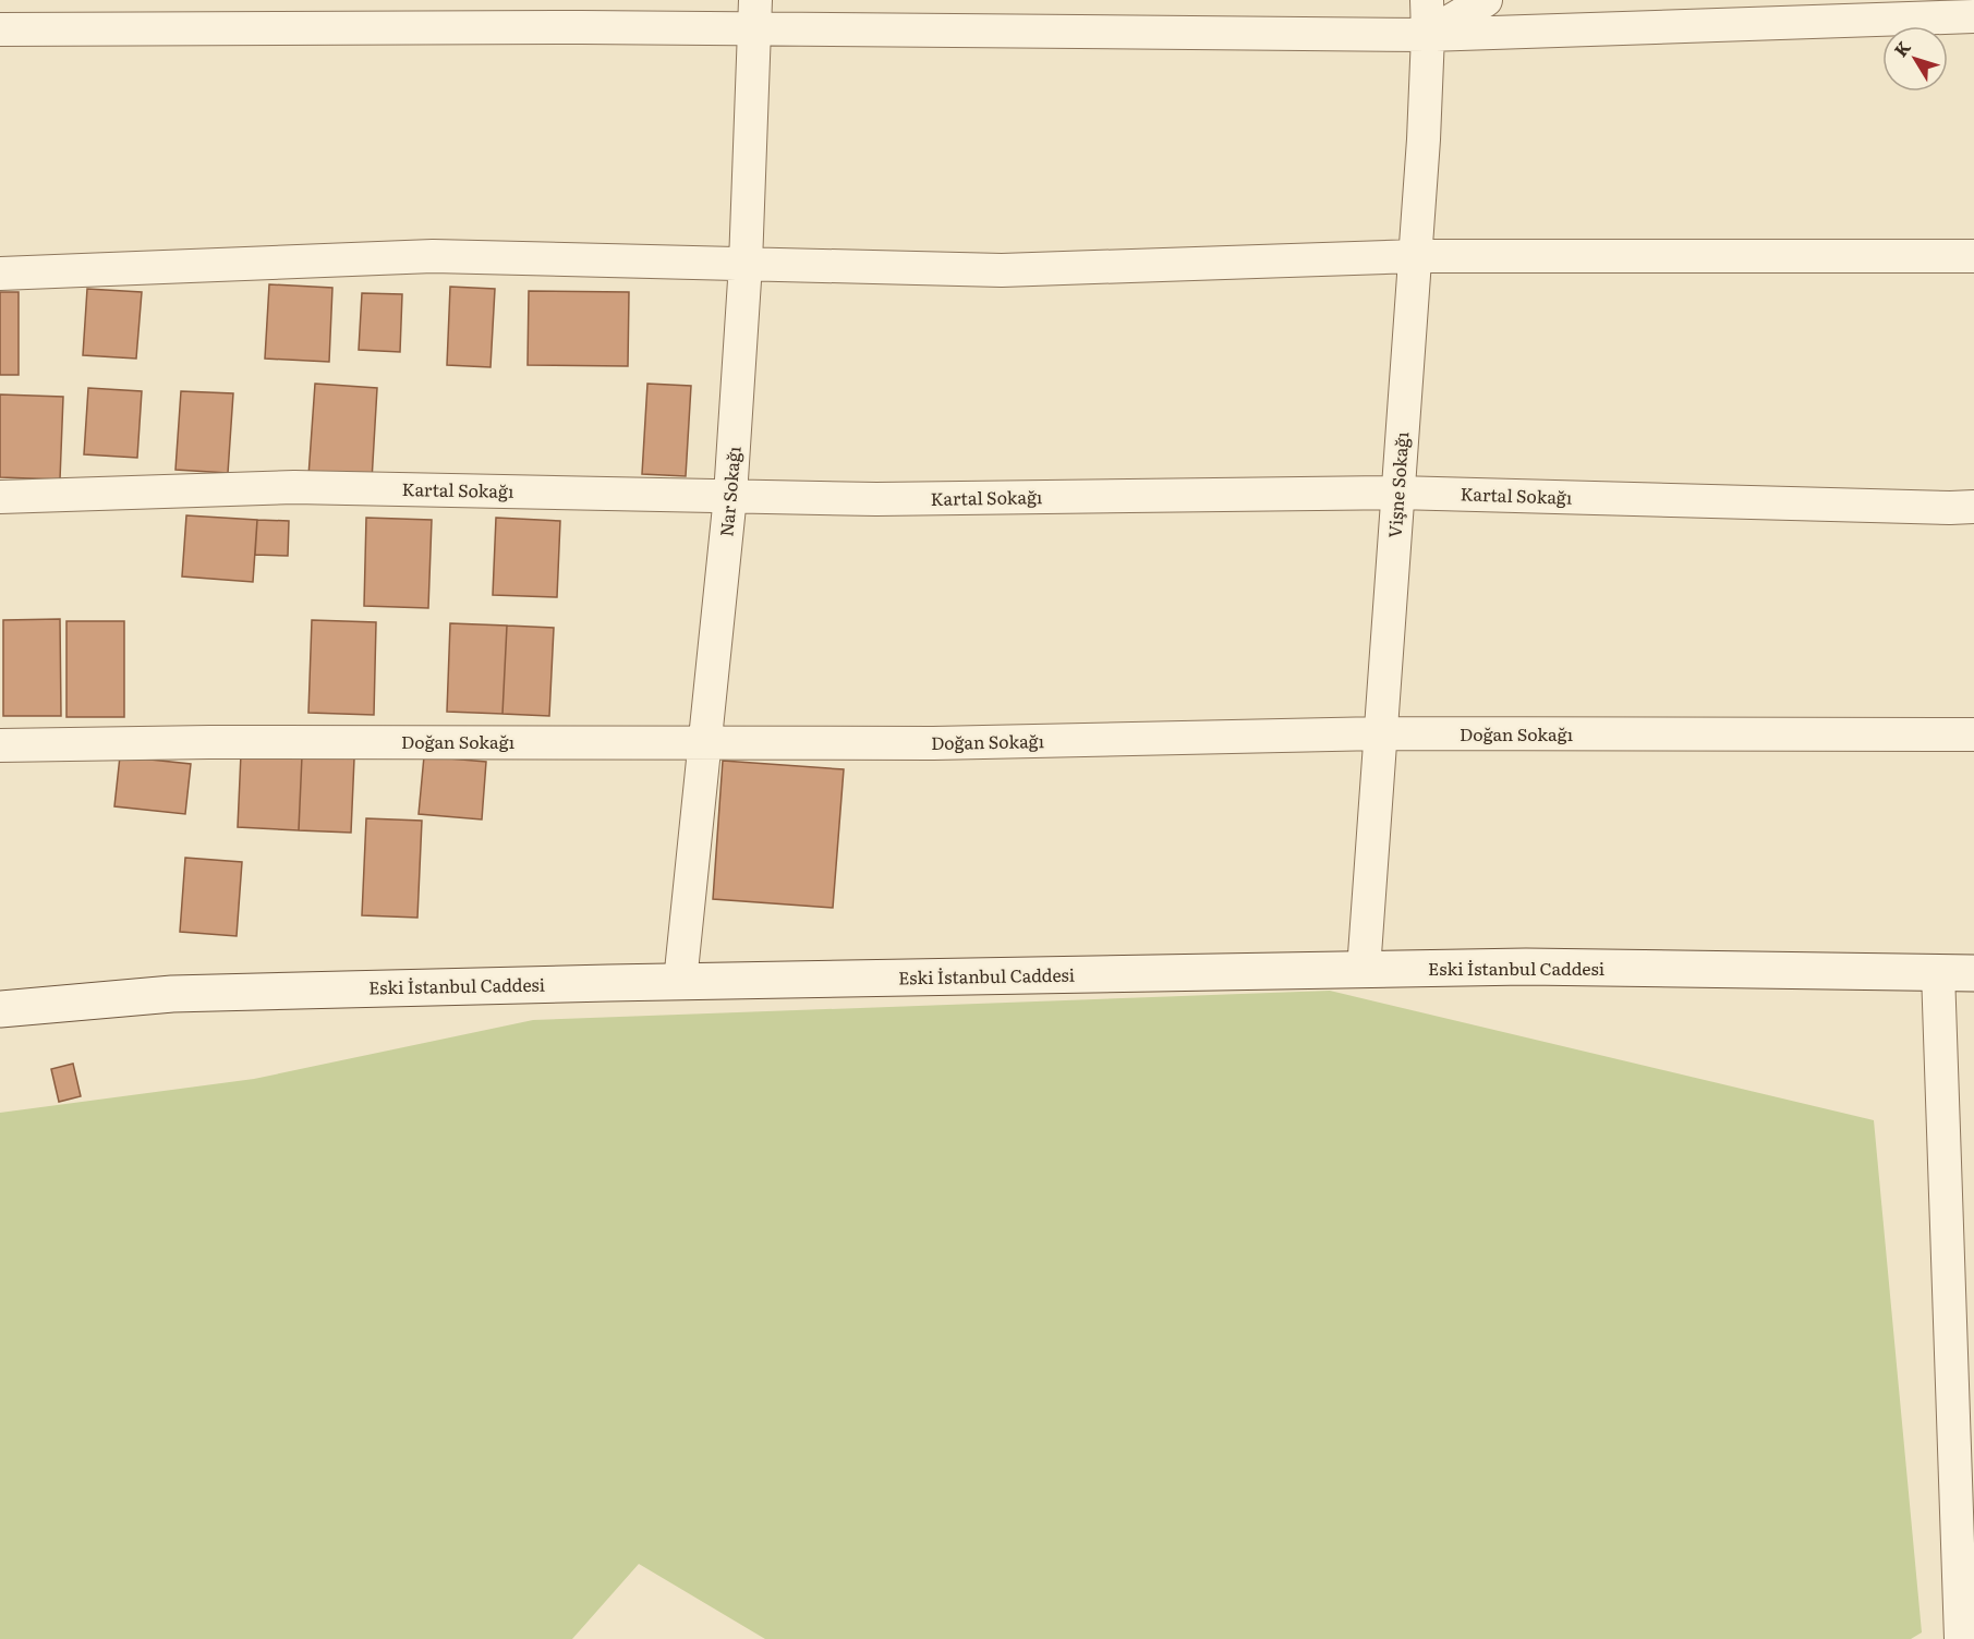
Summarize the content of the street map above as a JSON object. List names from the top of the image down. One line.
{"streets":{"main road":["Eski İstanbul Caddesi"],"street":["Vişne Sokağı","Kartal Sokağı","Nar Sokağı","Doğan Sokağı"]},"crossings":[["Vişne Sokağı","Kartal Sokağı"],["Vişne Sokağı","Doğan Sokağı"],["Vişne Sokağı","Eski İstanbul Caddesi"],["Kartal Sokağı","Nar Sokağı"],["Nar Sokağı","Doğan Sokağı"],["Nar Sokağı","Eski İstanbul Caddesi"]],"north":"top left"}
